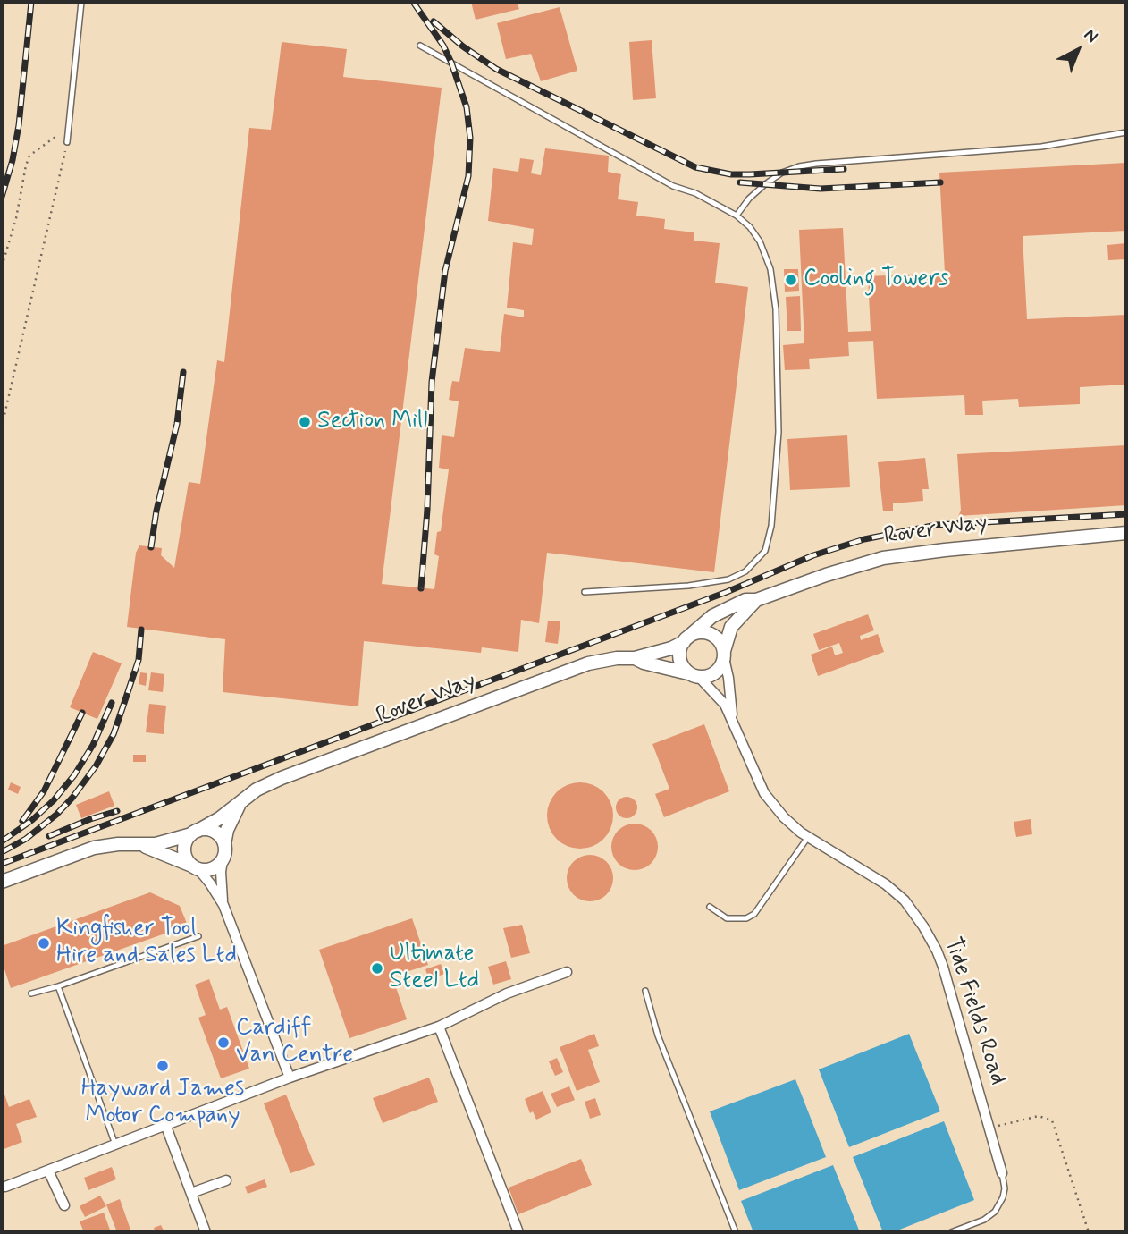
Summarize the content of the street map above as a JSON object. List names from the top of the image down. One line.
{"streets":{"street":["Rover Way","Tide Fields Road"]},"crossings":[["Rover Way","Tide Fields Road"]],"places":["Cooling Towers","Section Mill","Kingfisher Tool Hire and Sales Ltd","Ultimate Steel Ltd","Cardiff Van Centre","Hayward James Motor Company"],"north":"top right"}
